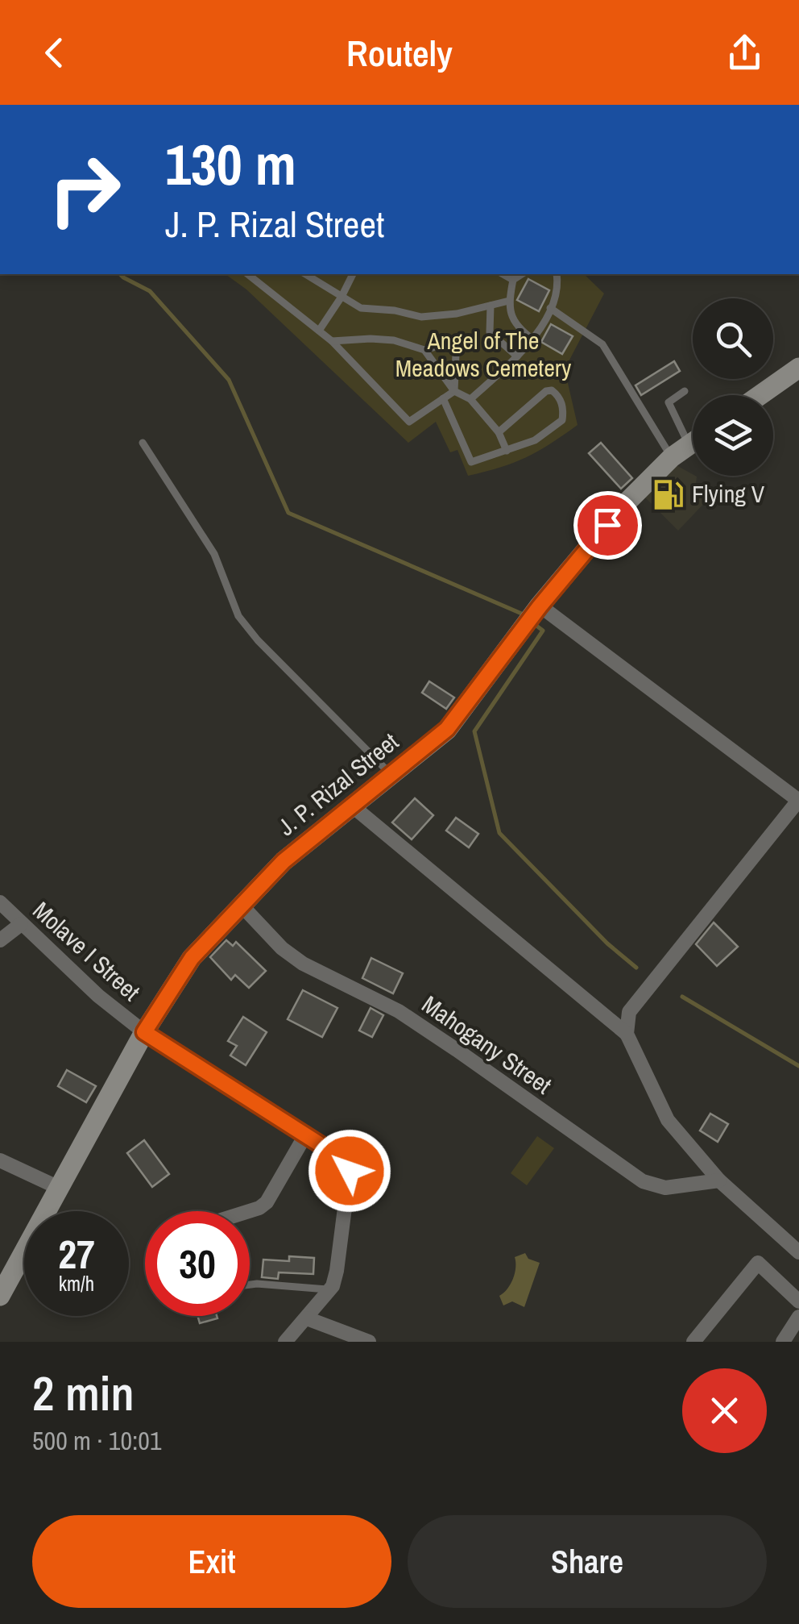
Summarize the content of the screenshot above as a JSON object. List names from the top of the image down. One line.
{"streets":{"main road":["J. P. Rizal Street"],"street":["Molave I Street","Mahogany Street"]},"crossings":[["J. P. Rizal Street","Molave I Street"],["J. P. Rizal Street","Mahogany Street"]],"parks":["Angel of The Meadows Cemetery"],"places":{"fuel station":["Flying V"]},"page":{"header":"Routely","turn":["130 m","J. P. Rizal Street"],"speed":"27 km/h","limit":"30","heading":["2 min","500 m · 10:01"],"buttons":["Exit","Share"]}}
